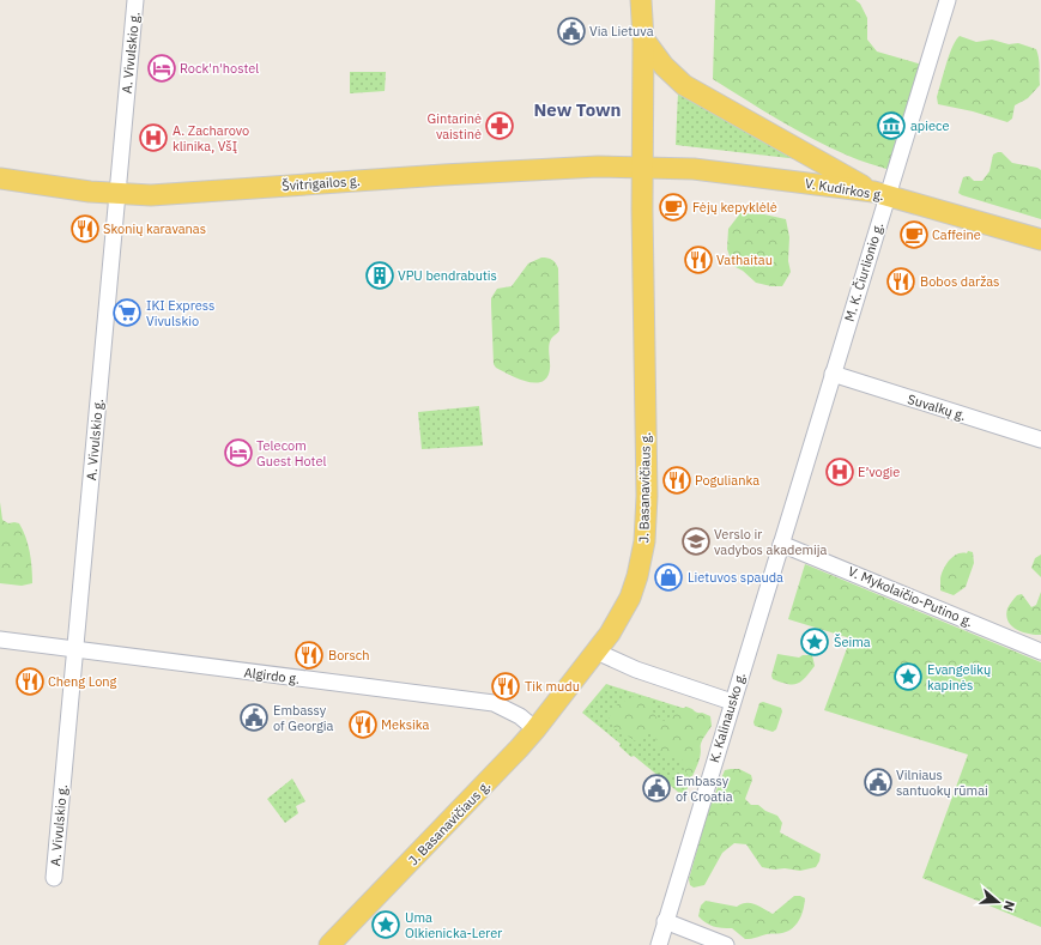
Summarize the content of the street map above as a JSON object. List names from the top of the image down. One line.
{"streets":{"main road":["Švitrigailos g.","V. Kudirkos g.","J. Basanavičiaus g."],"street":["A. Vivulskio g.","M. K. Čiurlionio g.","Suvalkų g.","V. Mykolaičio-Putino g.","Algirdo g.","K. Kalinausko g."]},"crossings":[["A. Vivulskio g.","Švitrigailos g."],["A. Vivulskio g.","Algirdo g."],["Švitrigailos g.","V. Kudirkos g."],["Švitrigailos g.","J. Basanavičiaus g."],["V. Kudirkos g.","M. K. Čiurlionio g."],["V. Kudirkos g.","J. Basanavičiaus g."],["M. K. Čiurlionio g.","Suvalkų g."],["M. K. Čiurlionio g.","V. Mykolaičio-Putino g."],["M. K. Čiurlionio g.","K. Kalinausko g."],["J. Basanavičiaus g.","Algirdo g."],["V. Mykolaičio-Putino g.","K. Kalinausko g."]],"districts":["New Town"],"places":{"public building":["Via Lietuva","Embassy of Georgia","Vilniaus santuokų rūmai","Embassy of Croatia"],"hotel":["Rock'n'hostel","Telecom Guest Hotel"],"pharmacy":["Gintarinė vaistinė"],"museum":["apiece"],"hospital":["A. Zacharovo klinika, VšĮ","E’vogie"],"cafe":["Fėjų kepyklėlė","Caffeine"],"restaurant":["Skonių karavanas","Vathaitau","Bobos daržas","Pogulianka","Borsch","Cheng Long","Tik mudu","Meksika"],"building":["VPU bendrabutis"],"supermarket":["IKI Express Vivulskio"],"school or university":["Verslo ir vadybos akademija"],"shop":["Lietuvos spauda"],"place":["Šeima","Evangelikų kapinės","Uma Olkienicka-Lerer"]},"north":"right"}
